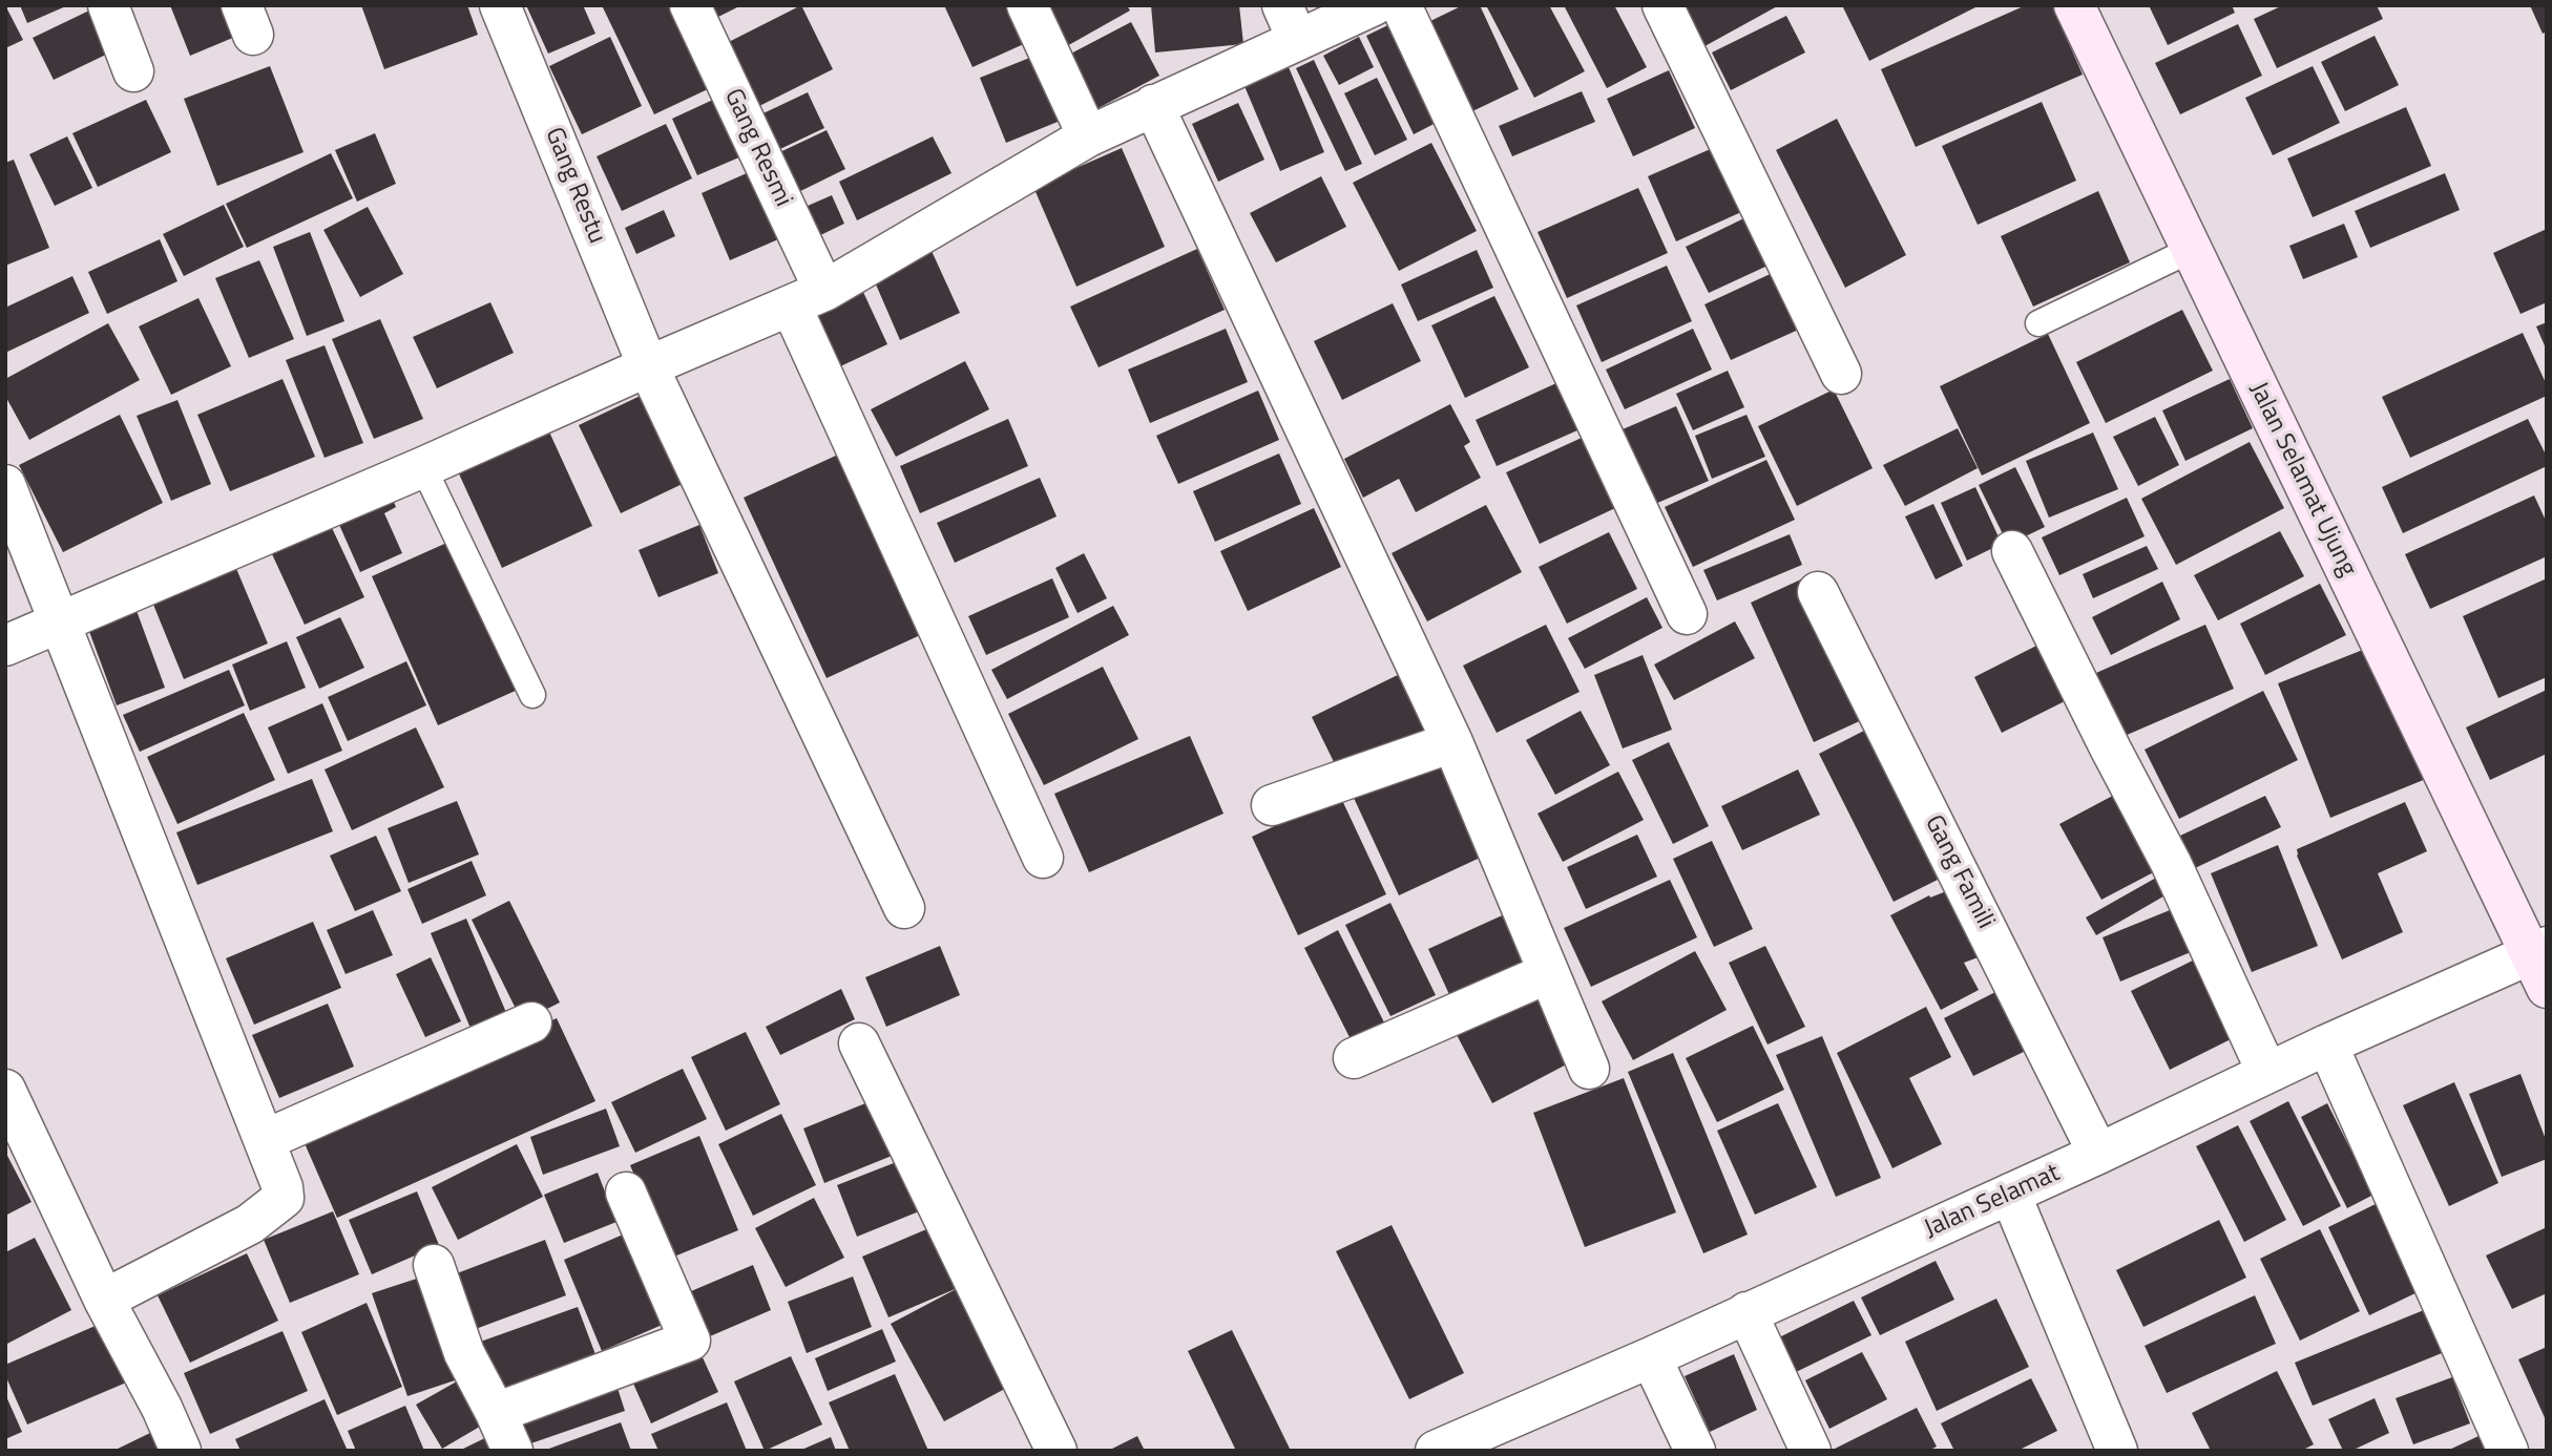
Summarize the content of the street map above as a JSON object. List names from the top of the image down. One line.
{"streets":{"street":["Gang Resmi","Gang Restu","Jalan Selamat Ujung","Gang Famili","Jalan Selamat"]},"crossings":[["Jalan Selamat Ujung","Jalan Selamat"],["Gang Famili","Jalan Selamat"]]}
